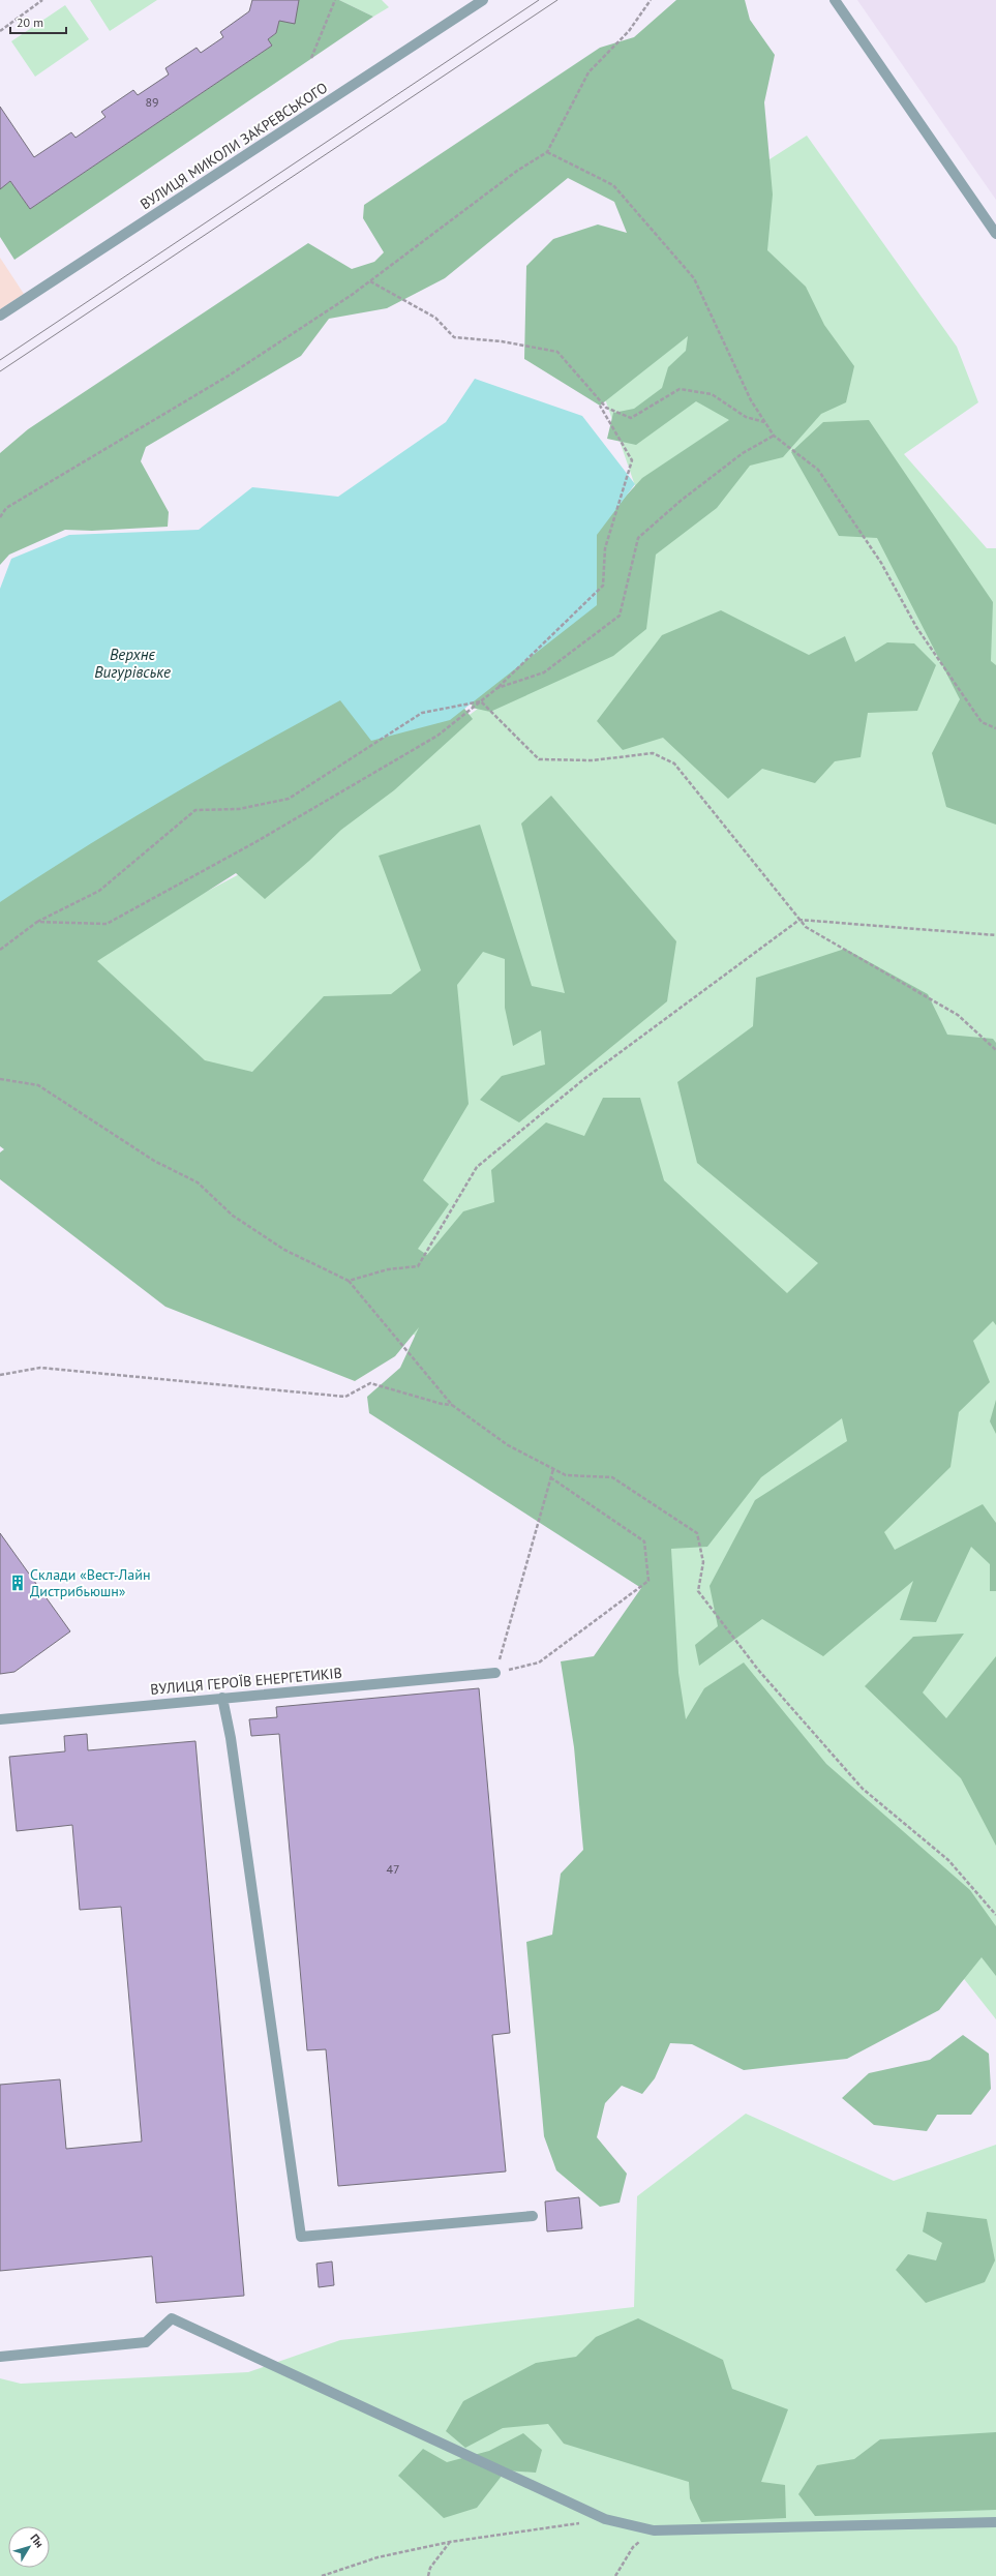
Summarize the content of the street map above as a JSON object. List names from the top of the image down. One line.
{"streets":{"street":["ВУЛИЦЯ МИКОЛИ ЗАКРЕВСЬКОГО","ВУЛИЦЯ ГЕРОЇВ ЕНЕРГЕТИКІВ"]},"water":["Верхнє Вигурівське"],"places":{"building":["Склади «Вест-Лайн Дистрибьюшн»"]},"house_numbers":["89","47"],"scale_bar":"20 m","north":"top right"}
